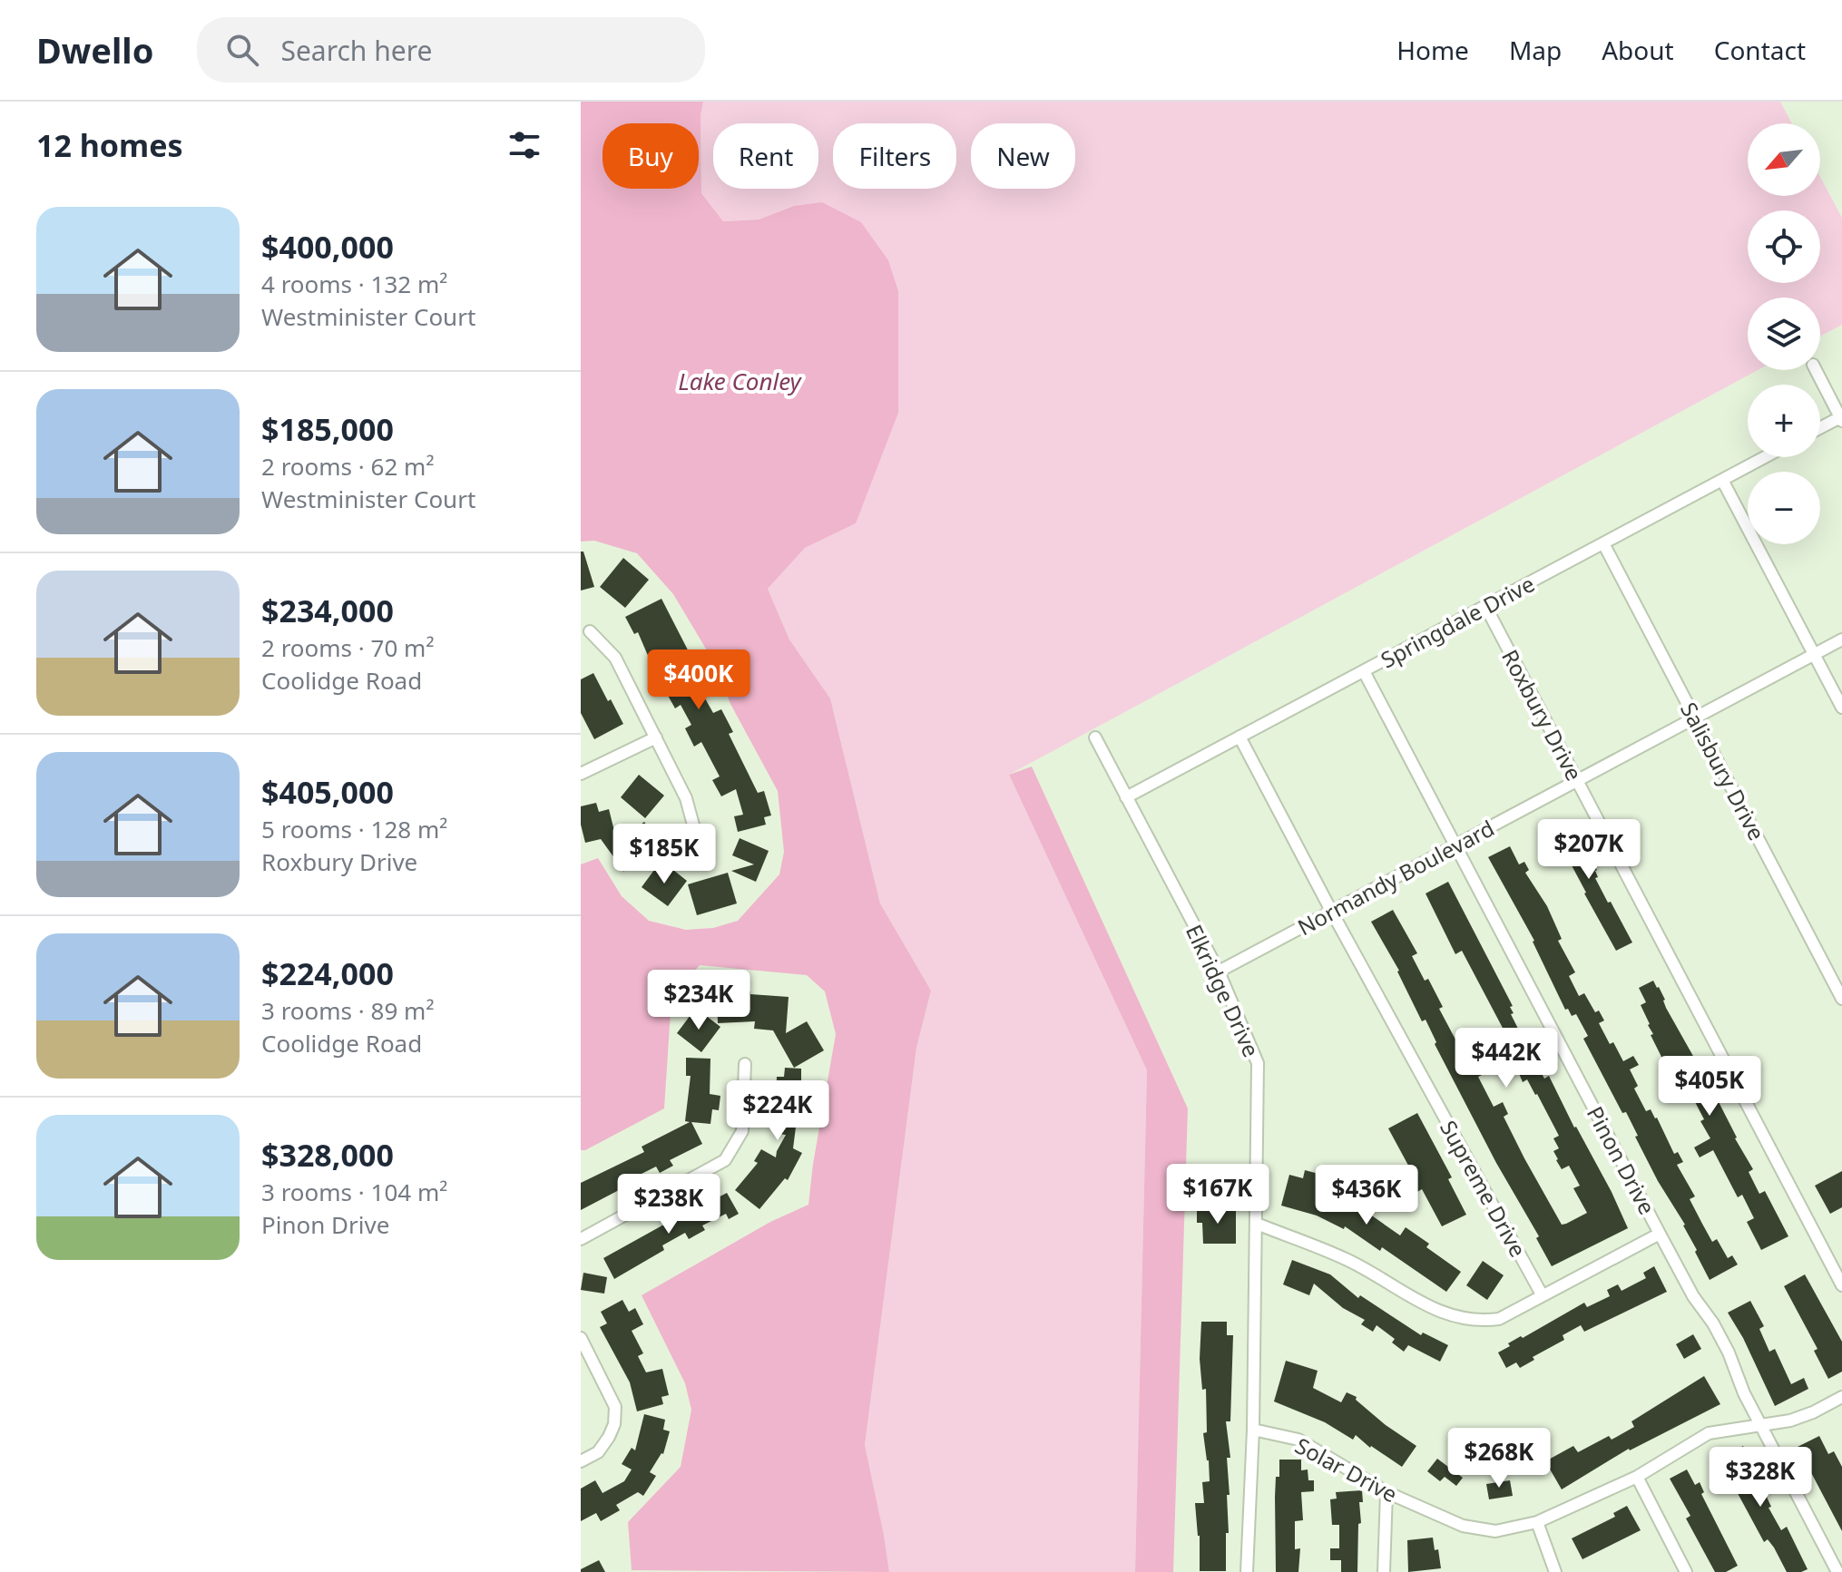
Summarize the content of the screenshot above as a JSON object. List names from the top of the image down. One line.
{"streets":{"street":["Springdale Drive","Roxbury Drive","Salisbury Drive","Normandy Boulevard","Elkridge Drive","Pinon Drive","Supreme Drive","Solar Drive"]},"crossings":[["Springdale Drive","Roxbury Drive"],["Springdale Drive","Salisbury Drive"],["Springdale Drive","Elkridge Drive"],["Springdale Drive","Pinon Drive"],["Springdale Drive","Supreme Drive"],["Roxbury Drive","Normandy Boulevard"],["Salisbury Drive","Normandy Boulevard"],["Normandy Boulevard","Elkridge Drive"],["Normandy Boulevard","Pinon Drive"],["Normandy Boulevard","Supreme Drive"],["Elkridge Drive","Solar Drive"],["Pinon Drive","Solar Drive"]],"water":["Lake Conley"],"north":"bottom left","page":{"header":"Dwello","search":"Search here","nav":["Home","Map","About","Contact"],"heading":"12 homes","map_buttons":["+","−"],"chip":["Buy","Rent","Filters","New"],"list":[{"name":"$400,000","note":"4 rooms · 132 m² · Westminister Court"},{"name":"$185,000","note":"2 rooms · 62 m² · Westminister Court"},{"name":"$234,000","note":"2 rooms · 70 m² · Coolidge Road"},{"name":"$405,000","note":"5 rooms · 128 m² · Roxbury Drive"},{"name":"$224,000","note":"3 rooms · 89 m² · Coolidge Road"},{"name":"$328,000","note":"3 rooms · 104 m² · Pinon Drive"}],"price":["$400K","$207K","$185K","$234K","$442K","$405K","$224K","$167K","$436K","$238K","$268K","$328K"]}}
